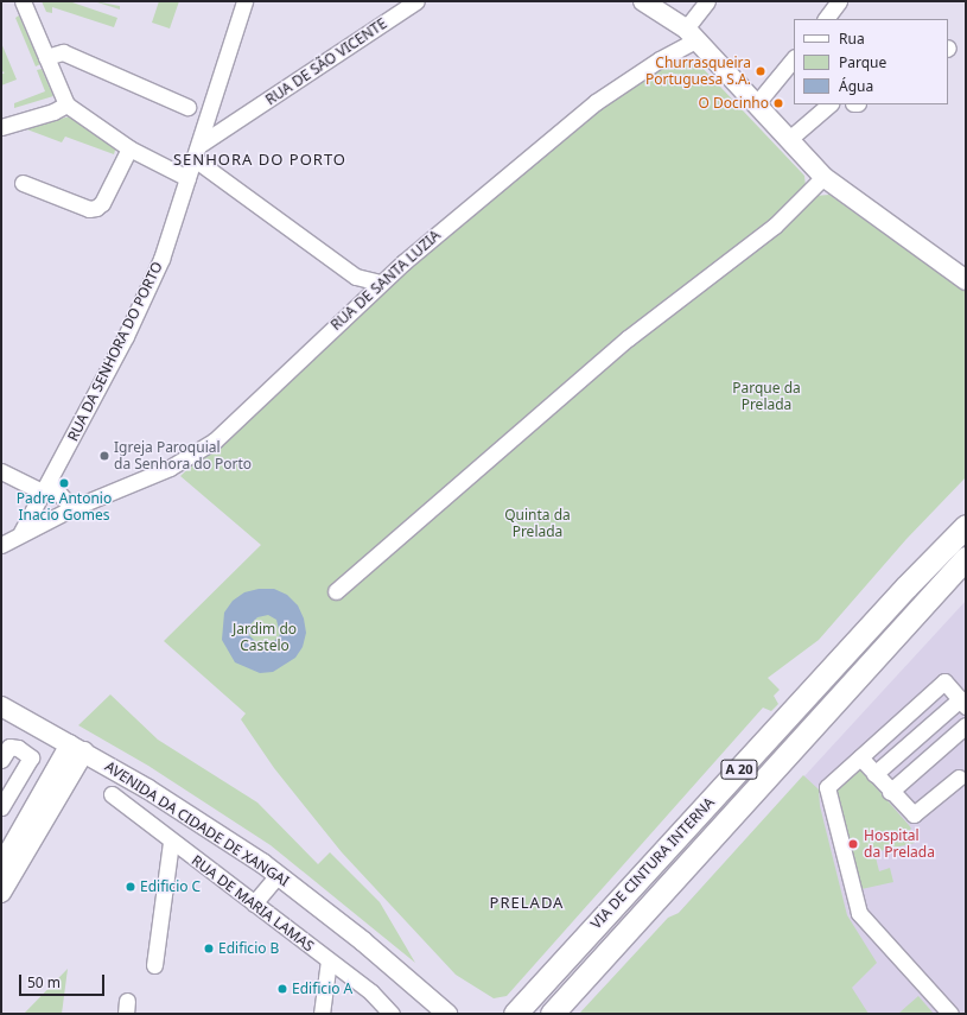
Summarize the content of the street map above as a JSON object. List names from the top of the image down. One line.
{"streets":{"highway":["A 20","VIA DE CINTURA INTERNA"],"main road":["AVENIDA DA CIDADE DE XANGAI"],"street":["RUA DE SÃO VICENTE","RUA DE SANTA LUZIA","RUA DA SENHORA DO PORTO","RUA DE MARIA LAMAS"]},"crossings":[["RUA DE SÃO VICENTE","RUA DA SENHORA DO PORTO"],["RUA DE SANTA LUZIA","RUA DA SENHORA DO PORTO"]],"districts":["SENHORA DO PORTO","PRELADA"],"parks":["Parque da Prelada","Quinta da Prelada","Jardim do Castelo"],"places":["Churrasqueira Portuguesa S.A.","O Docinho","Igreja Paroquial da Senhora do Porto","Padre Antonio Inacio Gomes","Hospital da Prelada","Edificio C","Edificio B","Edificio A"],"legend":["Rua","Parque","Água"],"scale_bar":"50 m"}
